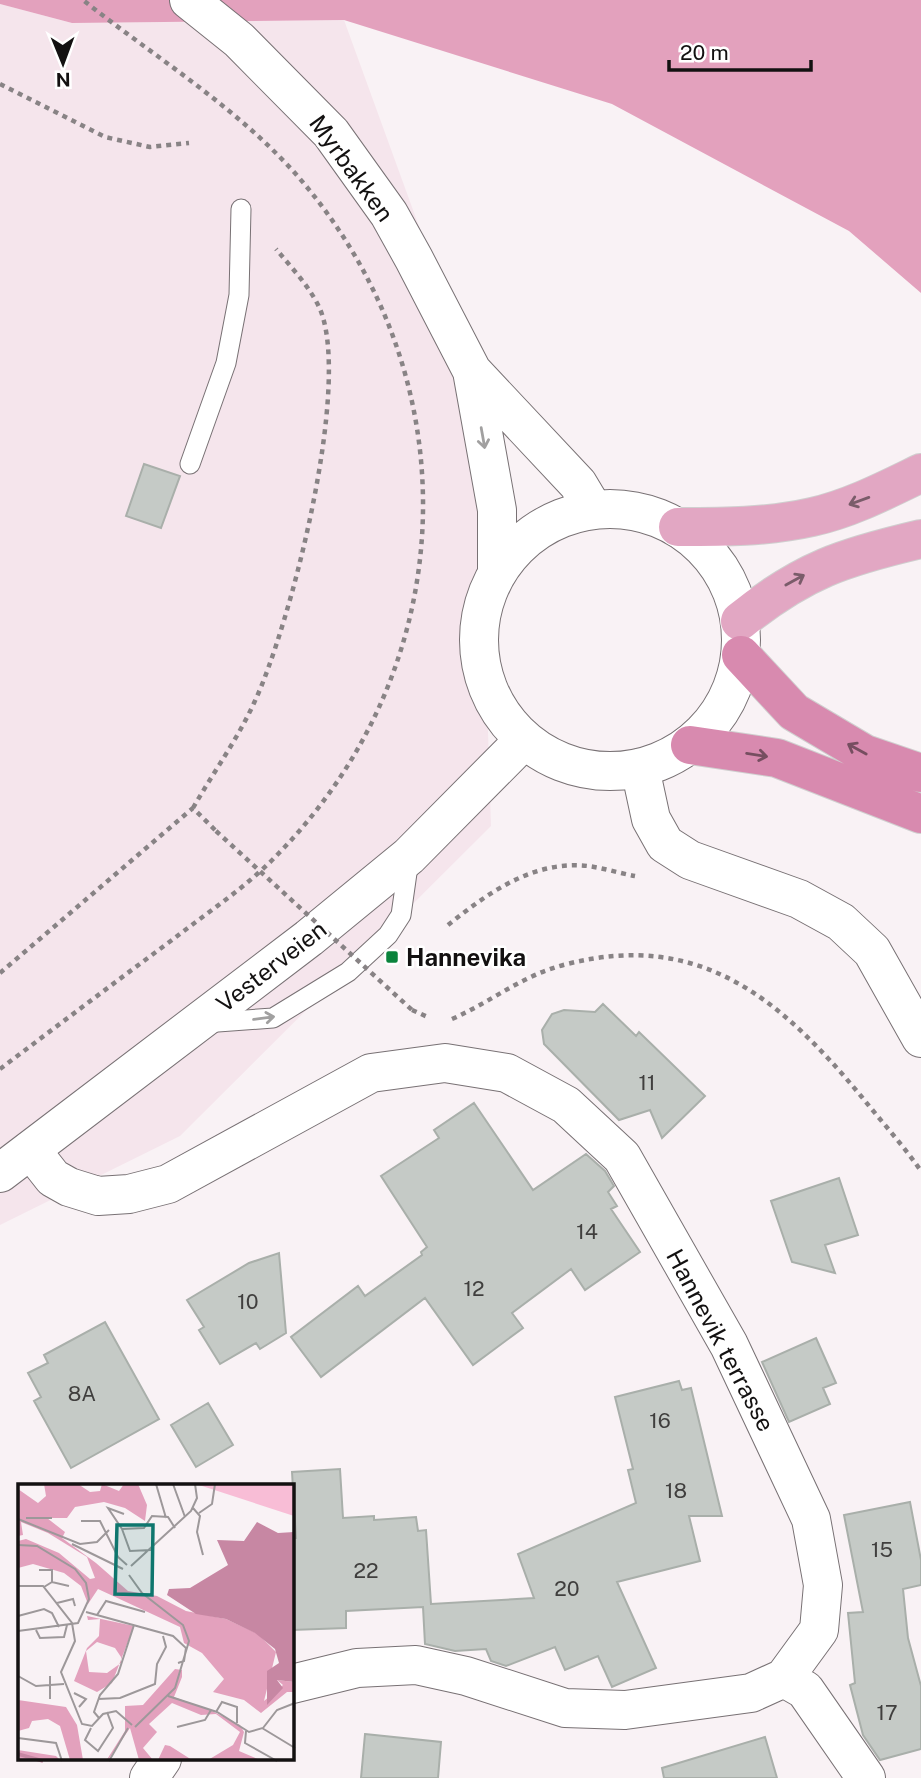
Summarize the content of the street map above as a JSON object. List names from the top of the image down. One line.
{"streets":{"street":["Myrbakken","Vesterveien","Hannevik terrasse"]},"crossings":[["Vesterveien","Hannevik terrasse"]],"places":{"transit":["Hannevika"]},"house_numbers":["11","14","12","10","8A","16","18","15","22","20","17"],"scale_bar":"20 m","north":"bottom"}
